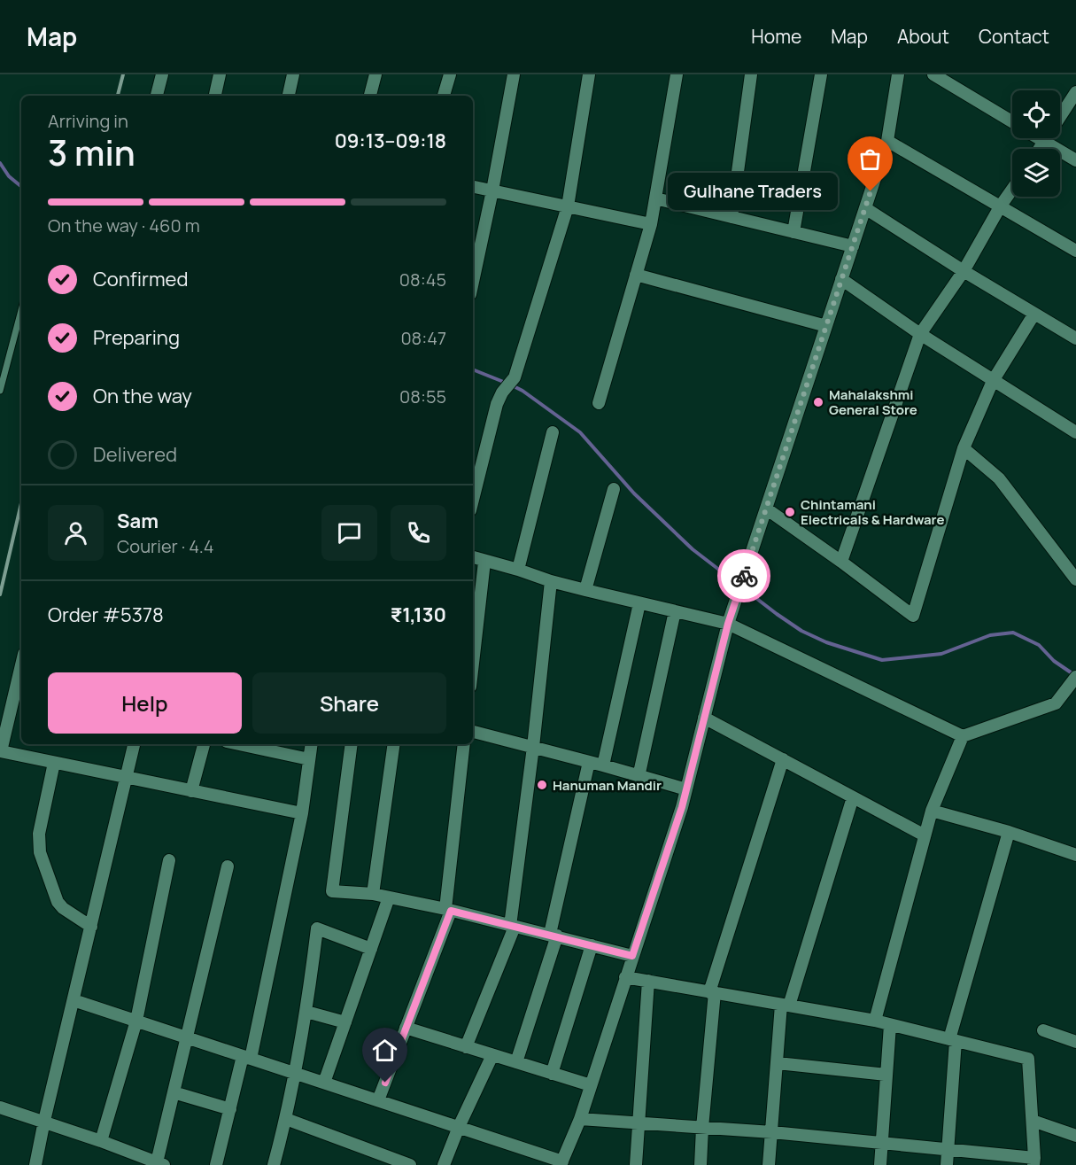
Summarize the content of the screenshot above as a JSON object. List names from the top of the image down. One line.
{"places":["Gulhane Traders","Mahalakshmi General Store","Chintamani Electricals & Hardware","Hanuman Mandir"],"page":{"header":"Map","nav":["Home","Map","About","Contact"],"heading":["3 min","Arriving in","09:13–09:18"],"panel":["Sam","Courier · 4.4","Order #5378","₹1,130"],"bubble":"Gulhane Traders","bar":"On the way · 460 m","list":[["Confirmed","08:45"],["Preparing","08:47"],["On the way","08:55"],"Delivered"],"buttons":["Help","Share"]}}
